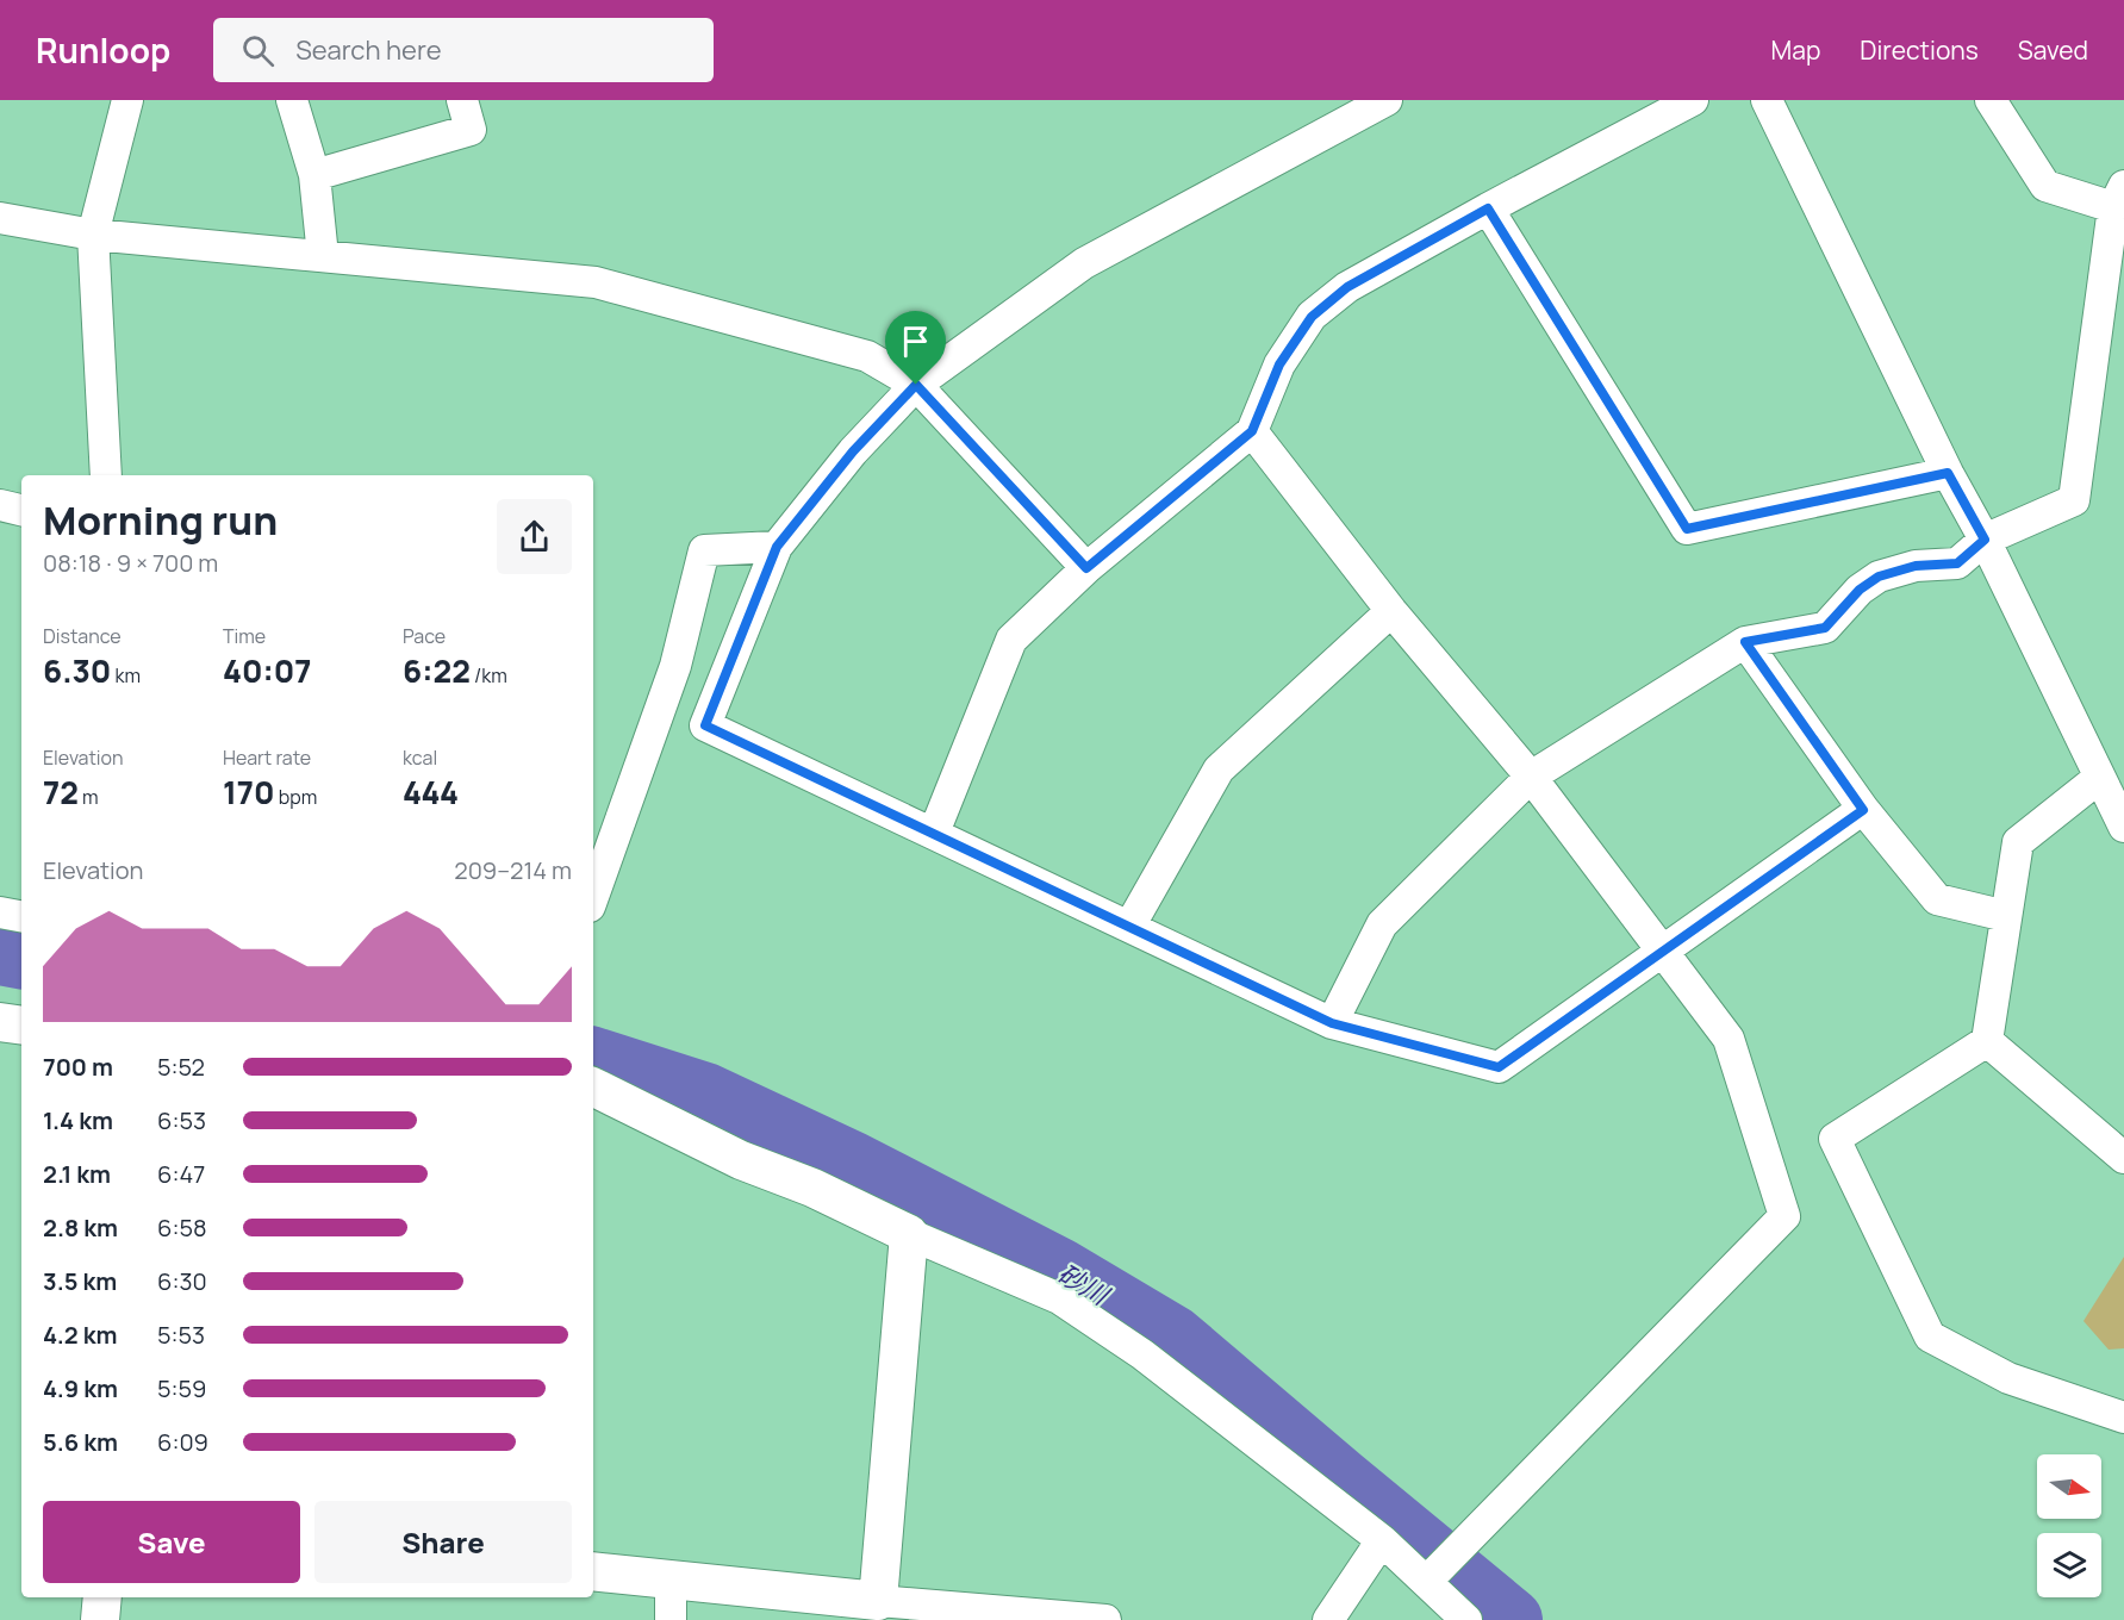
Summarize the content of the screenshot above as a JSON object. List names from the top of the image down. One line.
{"water":["砂川"],"north":"right","page":{"header":"Runloop","search":"Search here","nav":["Map","Directions","Saved"],"heading":["Morning run","08:18 · 9 × 700 m"],"stats":[["Distance","6.30 km"],["Time","40:07"],["Pace","6:22 /km"],["Elevation","72 m"],["Heart rate","170 bpm"],["kcal","444"]],"chart":["Elevation","209–214 m"],"list":[{"name":"700 m","note":"5:52"},{"name":"1.4 km","note":"6:53"},{"name":"2.1 km","note":"6:47"},{"name":"2.8 km","note":"6:58"},{"name":"3.5 km","note":"6:30"},{"name":"4.2 km","note":"5:53"},{"name":"4.9 km","note":"5:59"},{"name":"5.6 km","note":"6:09"}],"buttons":["Save","Share"]}}
